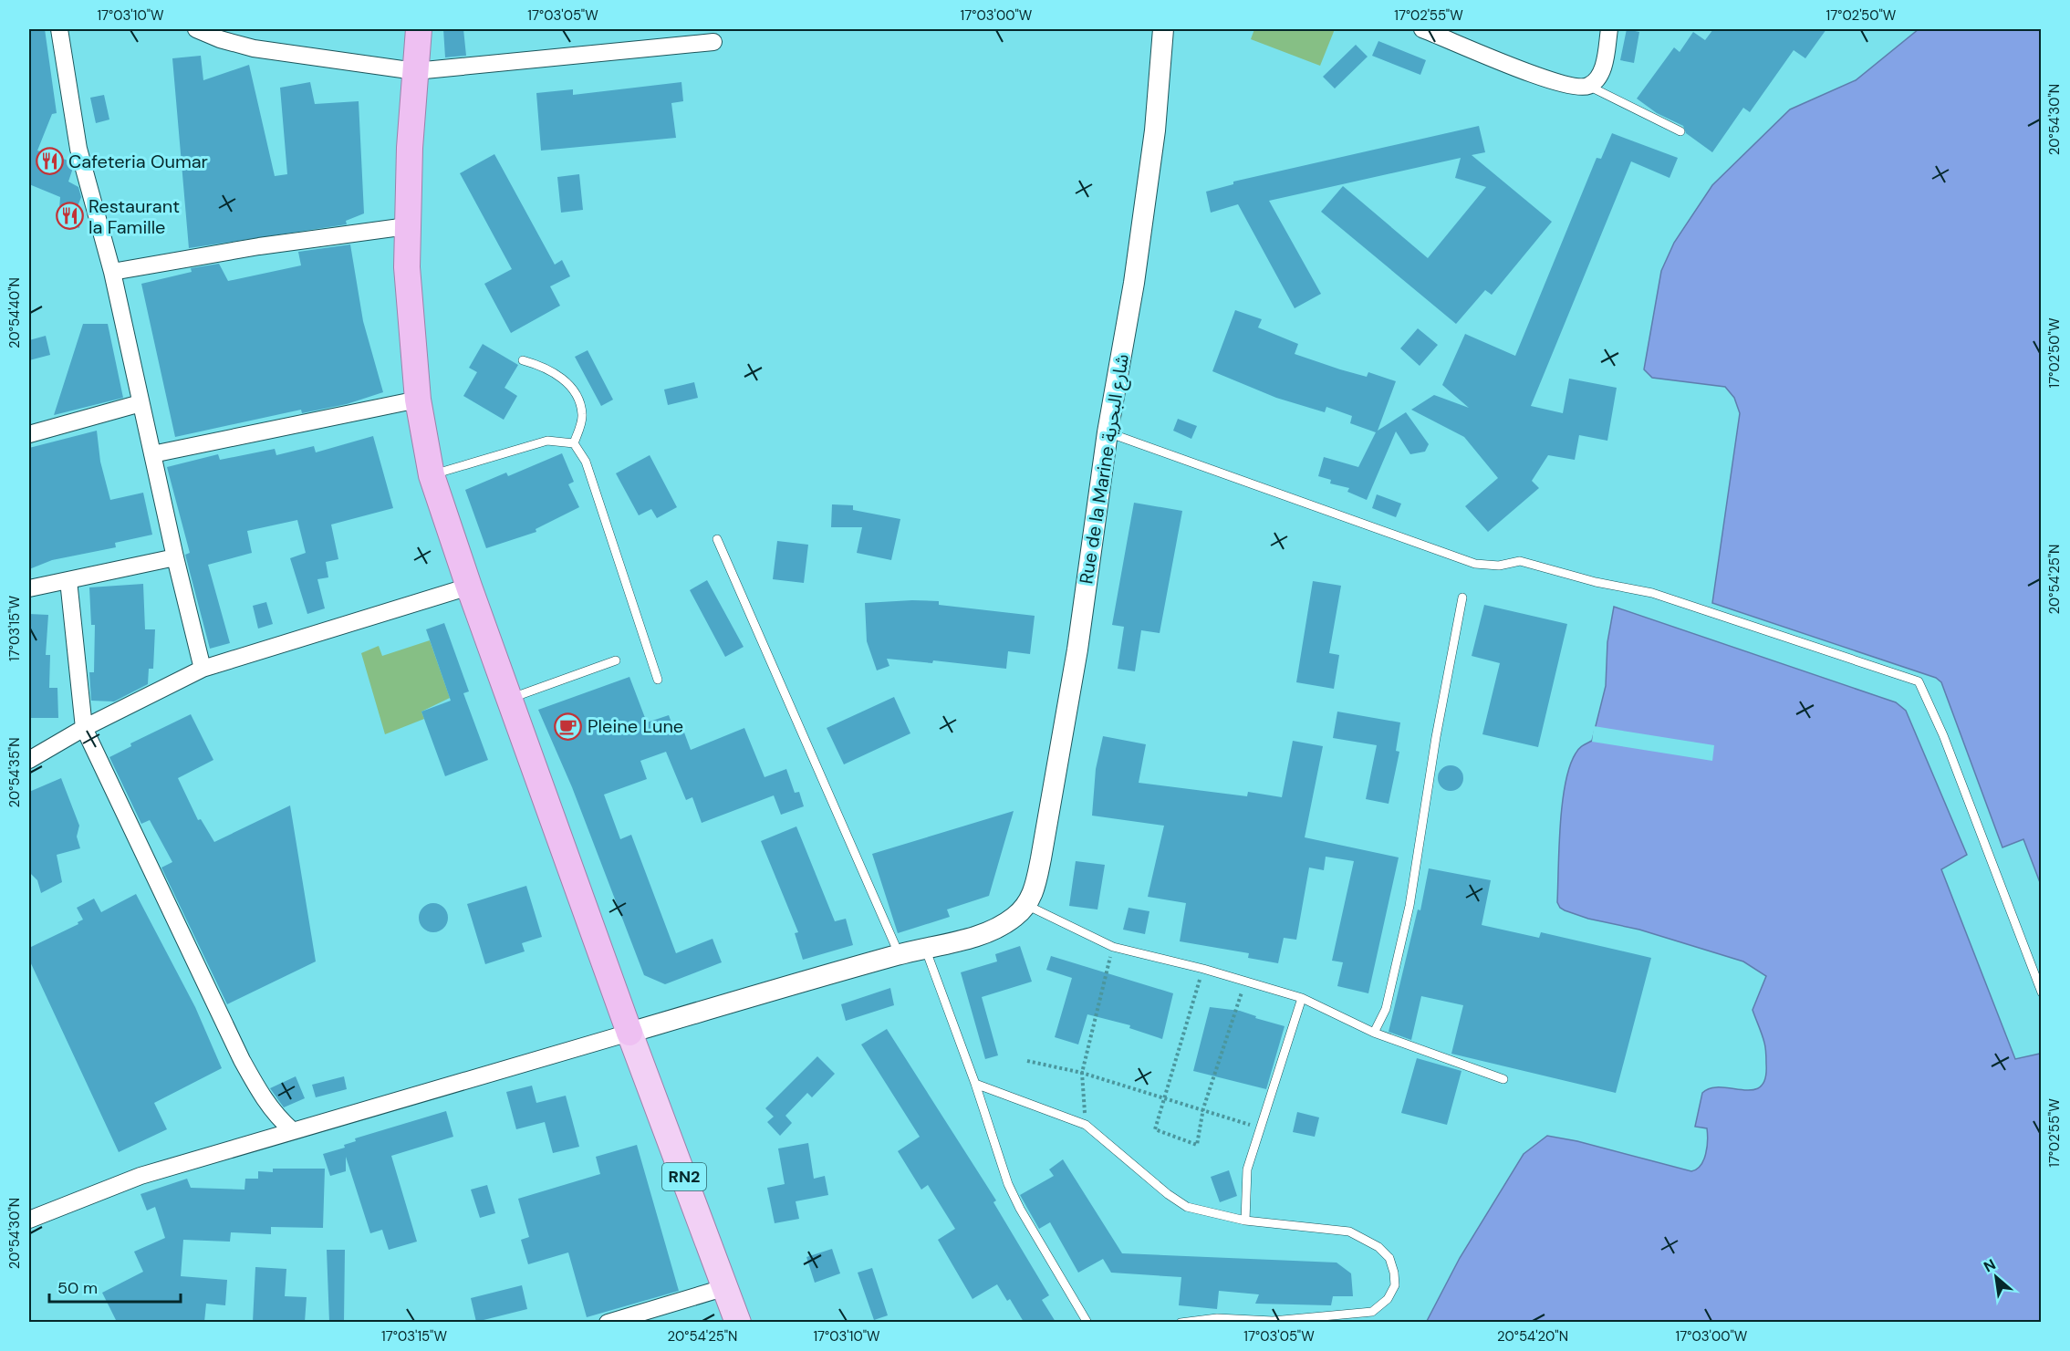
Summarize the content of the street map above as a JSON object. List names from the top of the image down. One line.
{"streets":{"highway":["RN2"],"street":["Rue de la Marine شارع البحرية"]},"places":{"restaurant":["Cafeteria Oumar","Restaurant la Famille"],"cafe":["Pleine Lune"]},"scale_bar":"50 m","north":"top left","coordinates":["17°03'10\"W","17°03'05\"W","17°03'00\"W","17°02'55\"W","17°02'50\"W","20°54'30\"N","20°54'40\"N","20°54'25\"N","17°03'15\"W","20°54'35\"N","20°54'20\"N"]}
